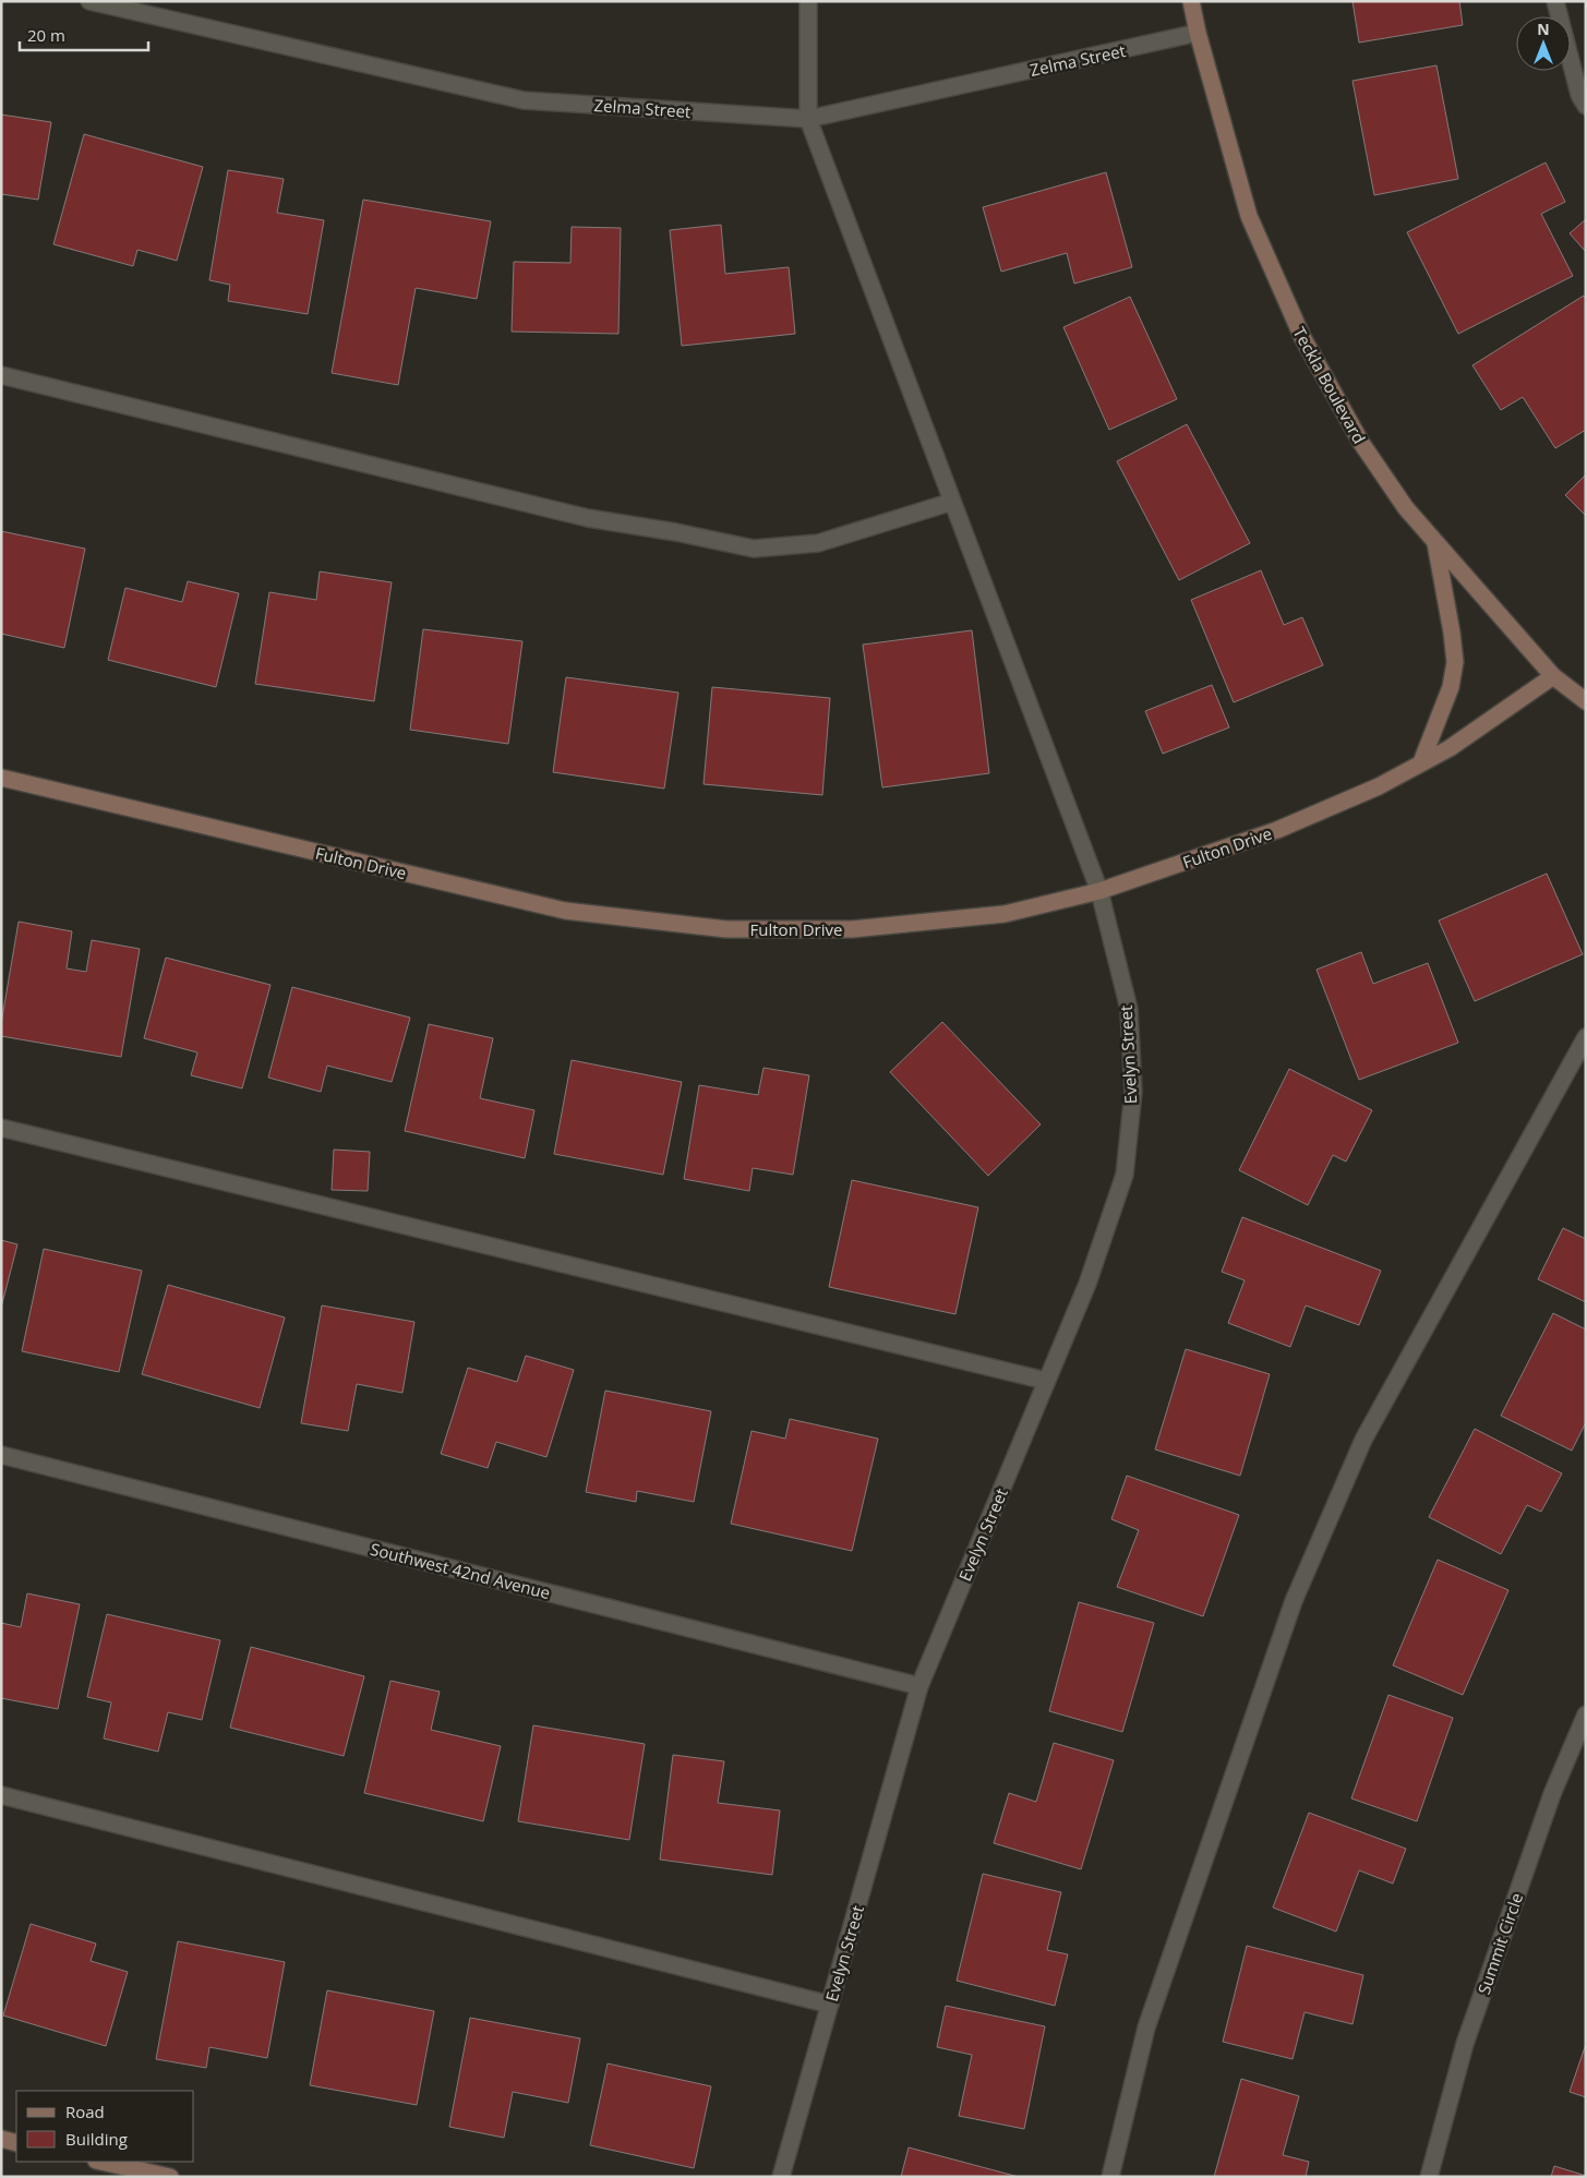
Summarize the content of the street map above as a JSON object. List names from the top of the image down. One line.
{"streets":{"main road":["Teckla Boulevard","Fulton Drive"],"street":["Zelma Street","Evelyn Street","Southwest 42nd Avenue","Summit Circle"]},"crossings":[["Zelma Street","Teckla Boulevard"],["Zelma Street","Evelyn Street"],["Teckla Boulevard","Fulton Drive"],["Fulton Drive","Evelyn Street"],["Evelyn Street","Southwest 42nd Avenue"]],"legend":["Road","Building"],"scale_bar":"20 m","north":"top"}
